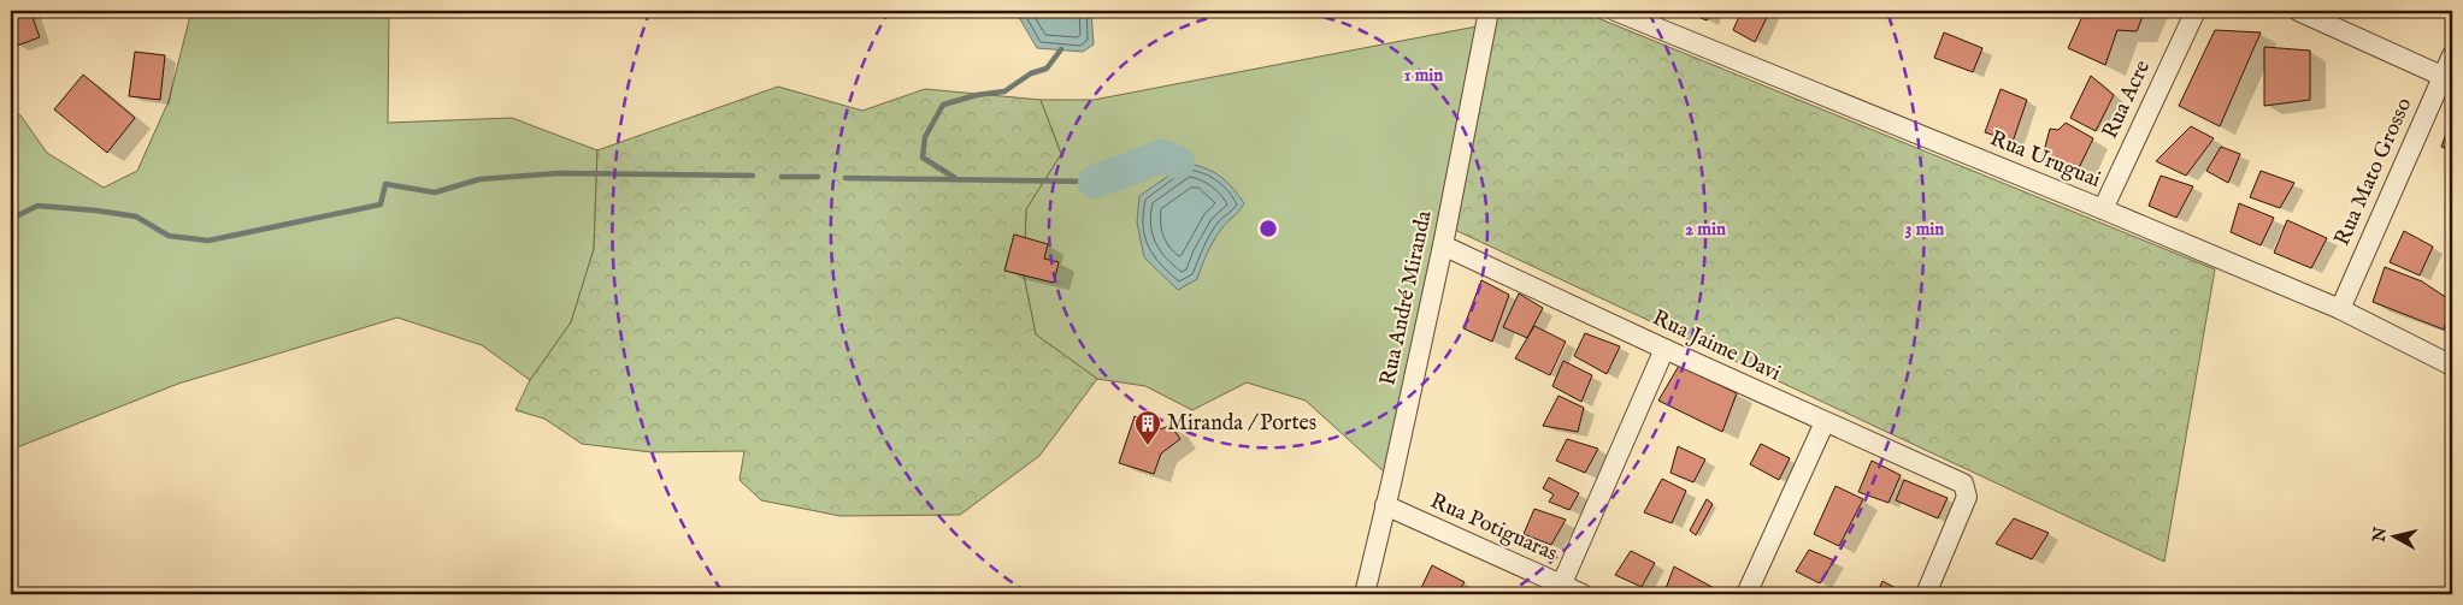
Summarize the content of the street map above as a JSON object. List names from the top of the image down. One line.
{"streets":{"street":["Rua Acre","Rua Uruguai","Rua Mato Grosso","Rua André Miranda","Rua Jaime Davi","Rua Potiguaras"]},"crossings":[["Rua Acre","Rua Uruguai"],["Rua Uruguai","Rua Mato Grosso"],["Rua André Miranda","Rua Jaime Davi"],["Rua André Miranda","Rua Potiguaras"]],"places":{"building":["Miranda / Portes"]},"north":"left","rings":["1 min","2 min","3 min"]}
